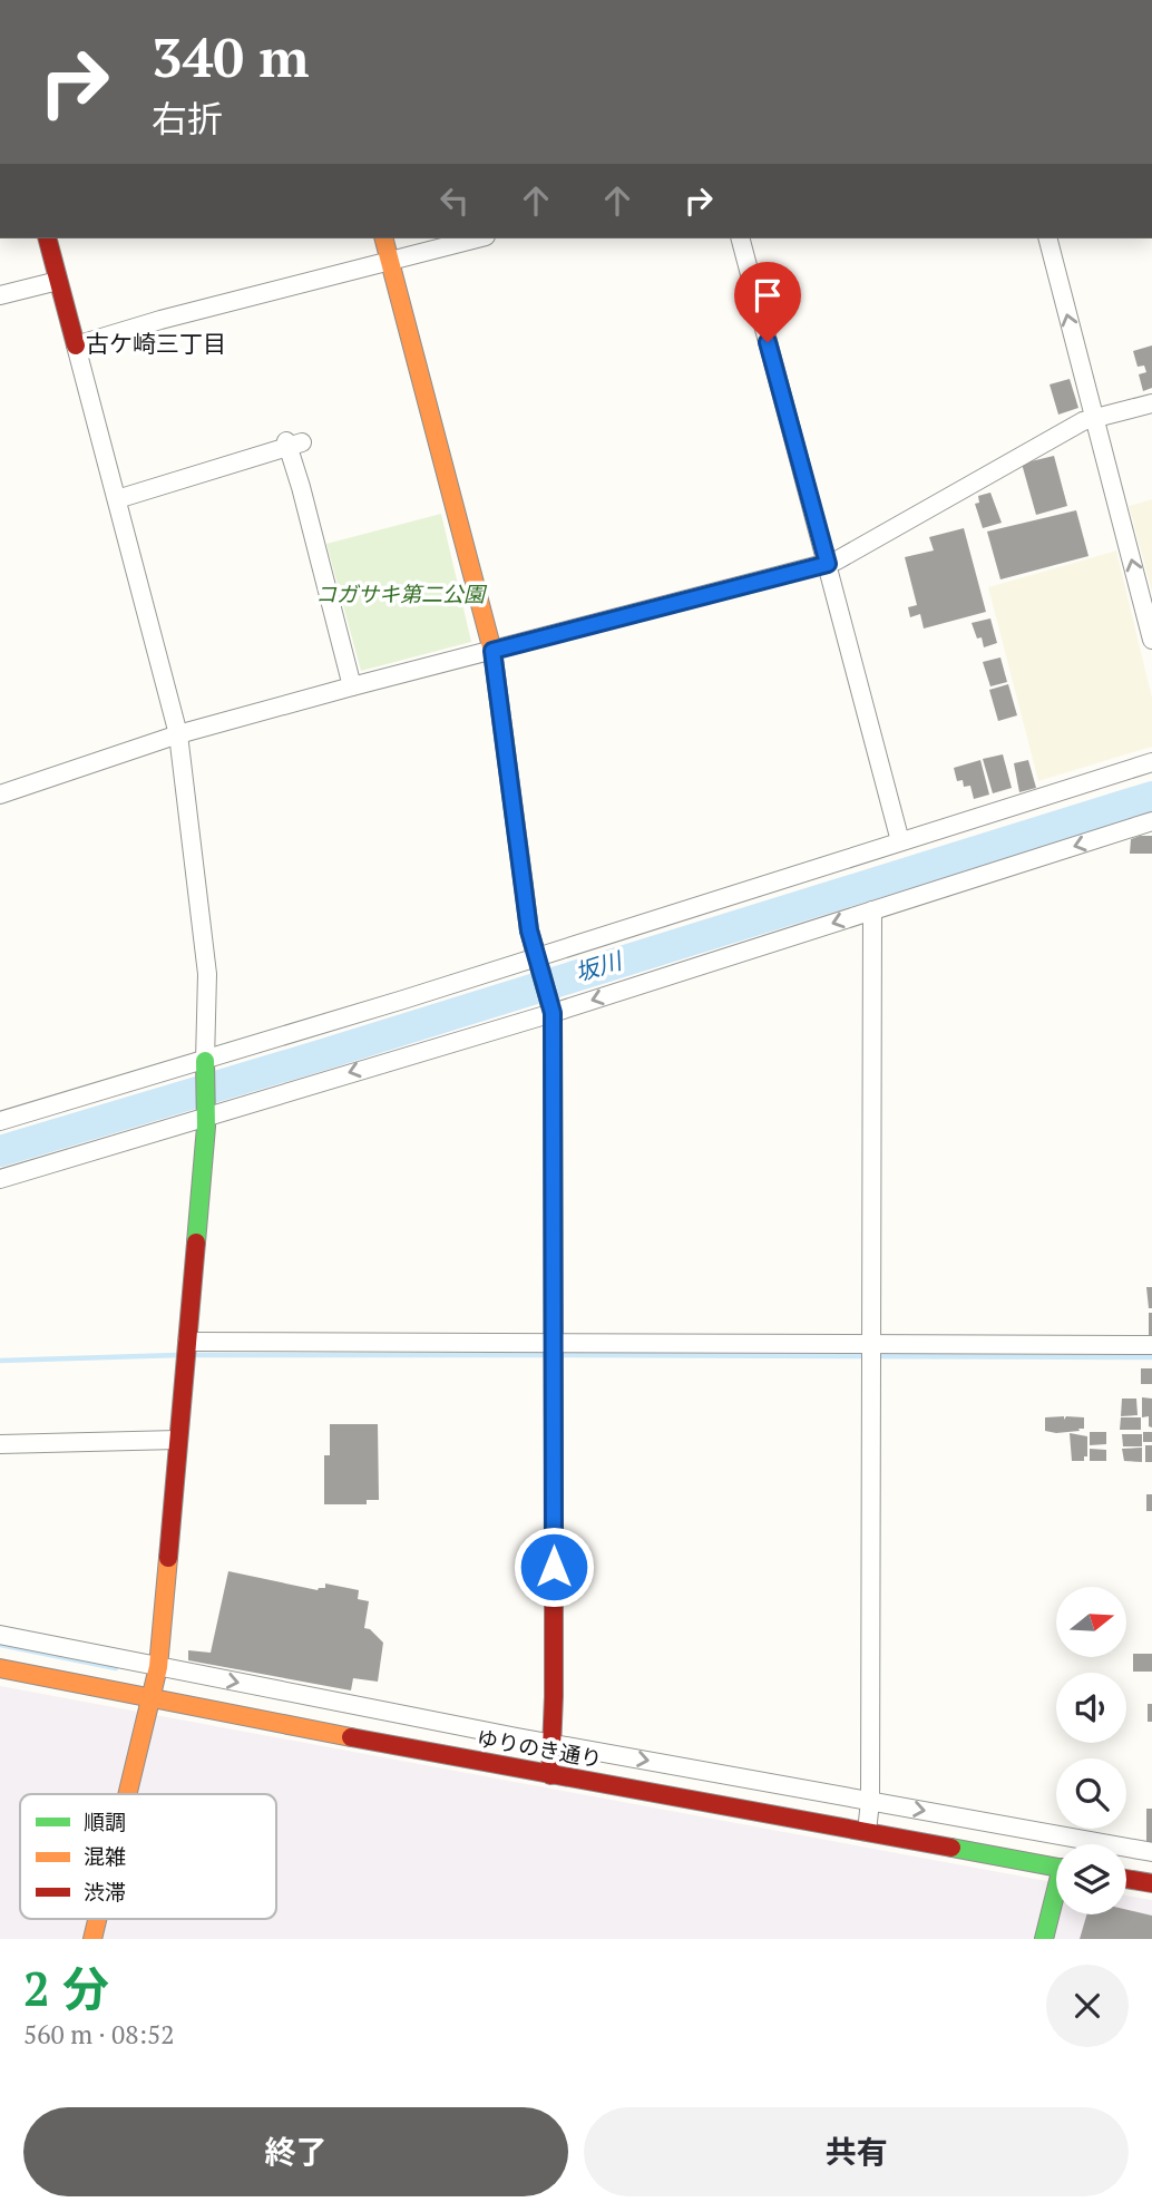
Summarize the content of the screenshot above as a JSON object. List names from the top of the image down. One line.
{"streets":{"street":["ゆりのき通り"]},"districts":["古ケ崎三丁目"],"water":["坂川"],"parks":["コガサキ第二公園"],"legend":["順調","混雑","渋滞"],"north":"right","page":{"turn":["340 m","右折"],"heading":["2 分","560 m · 08:52"],"buttons":["終了","共有"]}}
